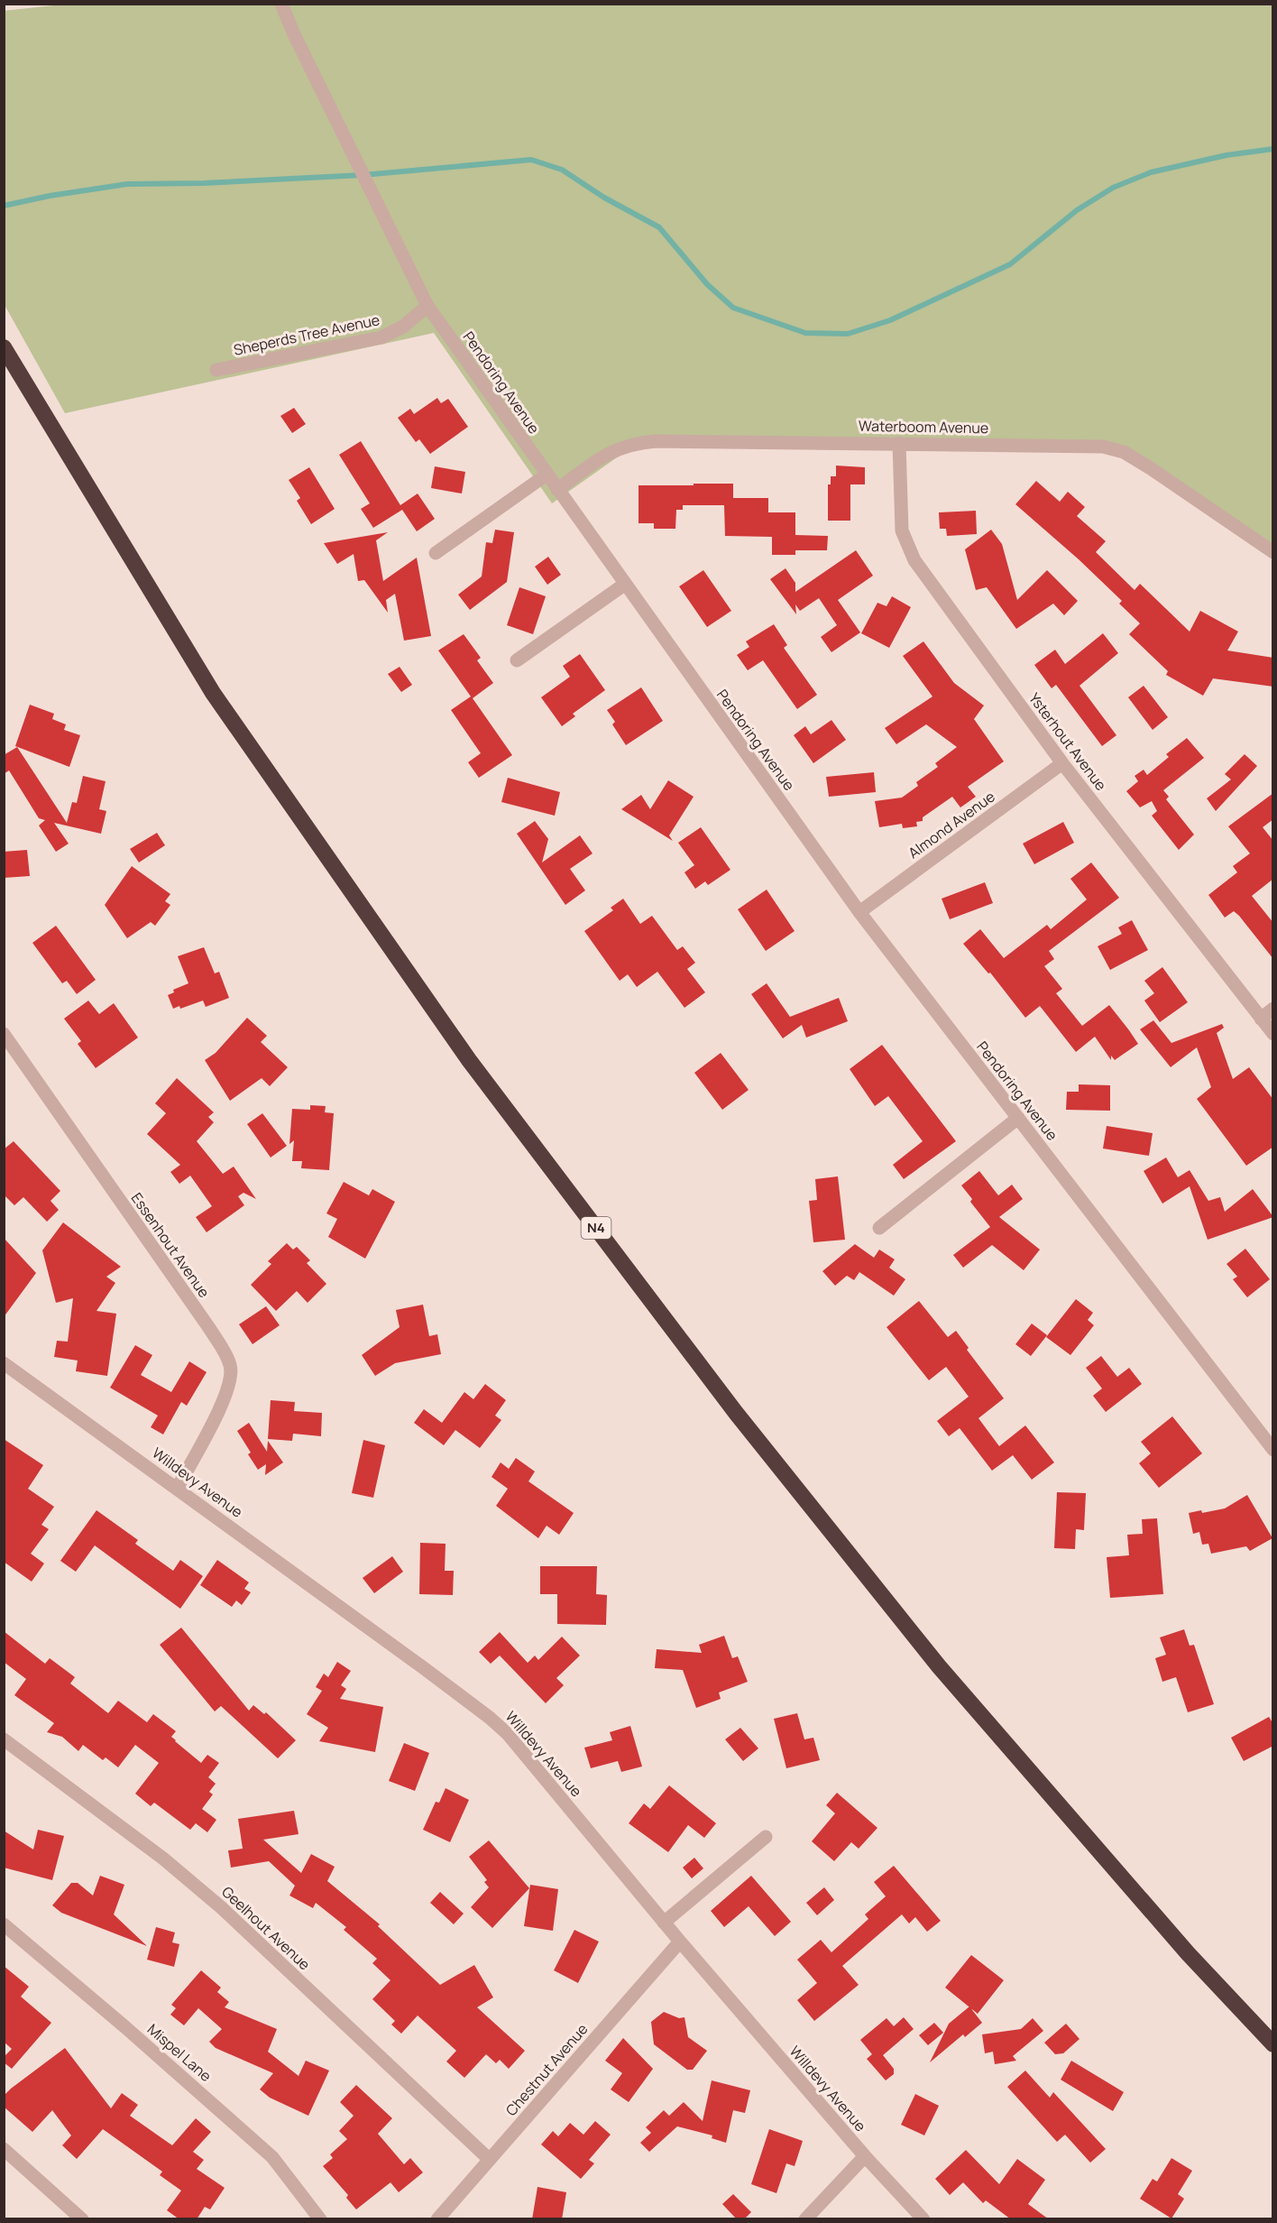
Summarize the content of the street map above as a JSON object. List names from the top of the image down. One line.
{"streets":{"highway":["N4"],"street":["Sheperds Tree Avenue","Pendoring Avenue","Waterboom Avenue","Ysterhout Avenue","Almond Avenue","Essenhout Avenue","Willdevy Avenue","Geelhout Avenue","Mispel Lane","Chestnut Avenue"]},"crossings":[["Sheperds Tree Avenue","Pendoring Avenue"],["Pendoring Avenue","Waterboom Avenue"],["Pendoring Avenue","Almond Avenue"],["Waterboom Avenue","Ysterhout Avenue"],["Ysterhout Avenue","Almond Avenue"],["Essenhout Avenue","Willdevy Avenue"],["Willdevy Avenue","Chestnut Avenue"],["Geelhout Avenue","Chestnut Avenue"]]}
